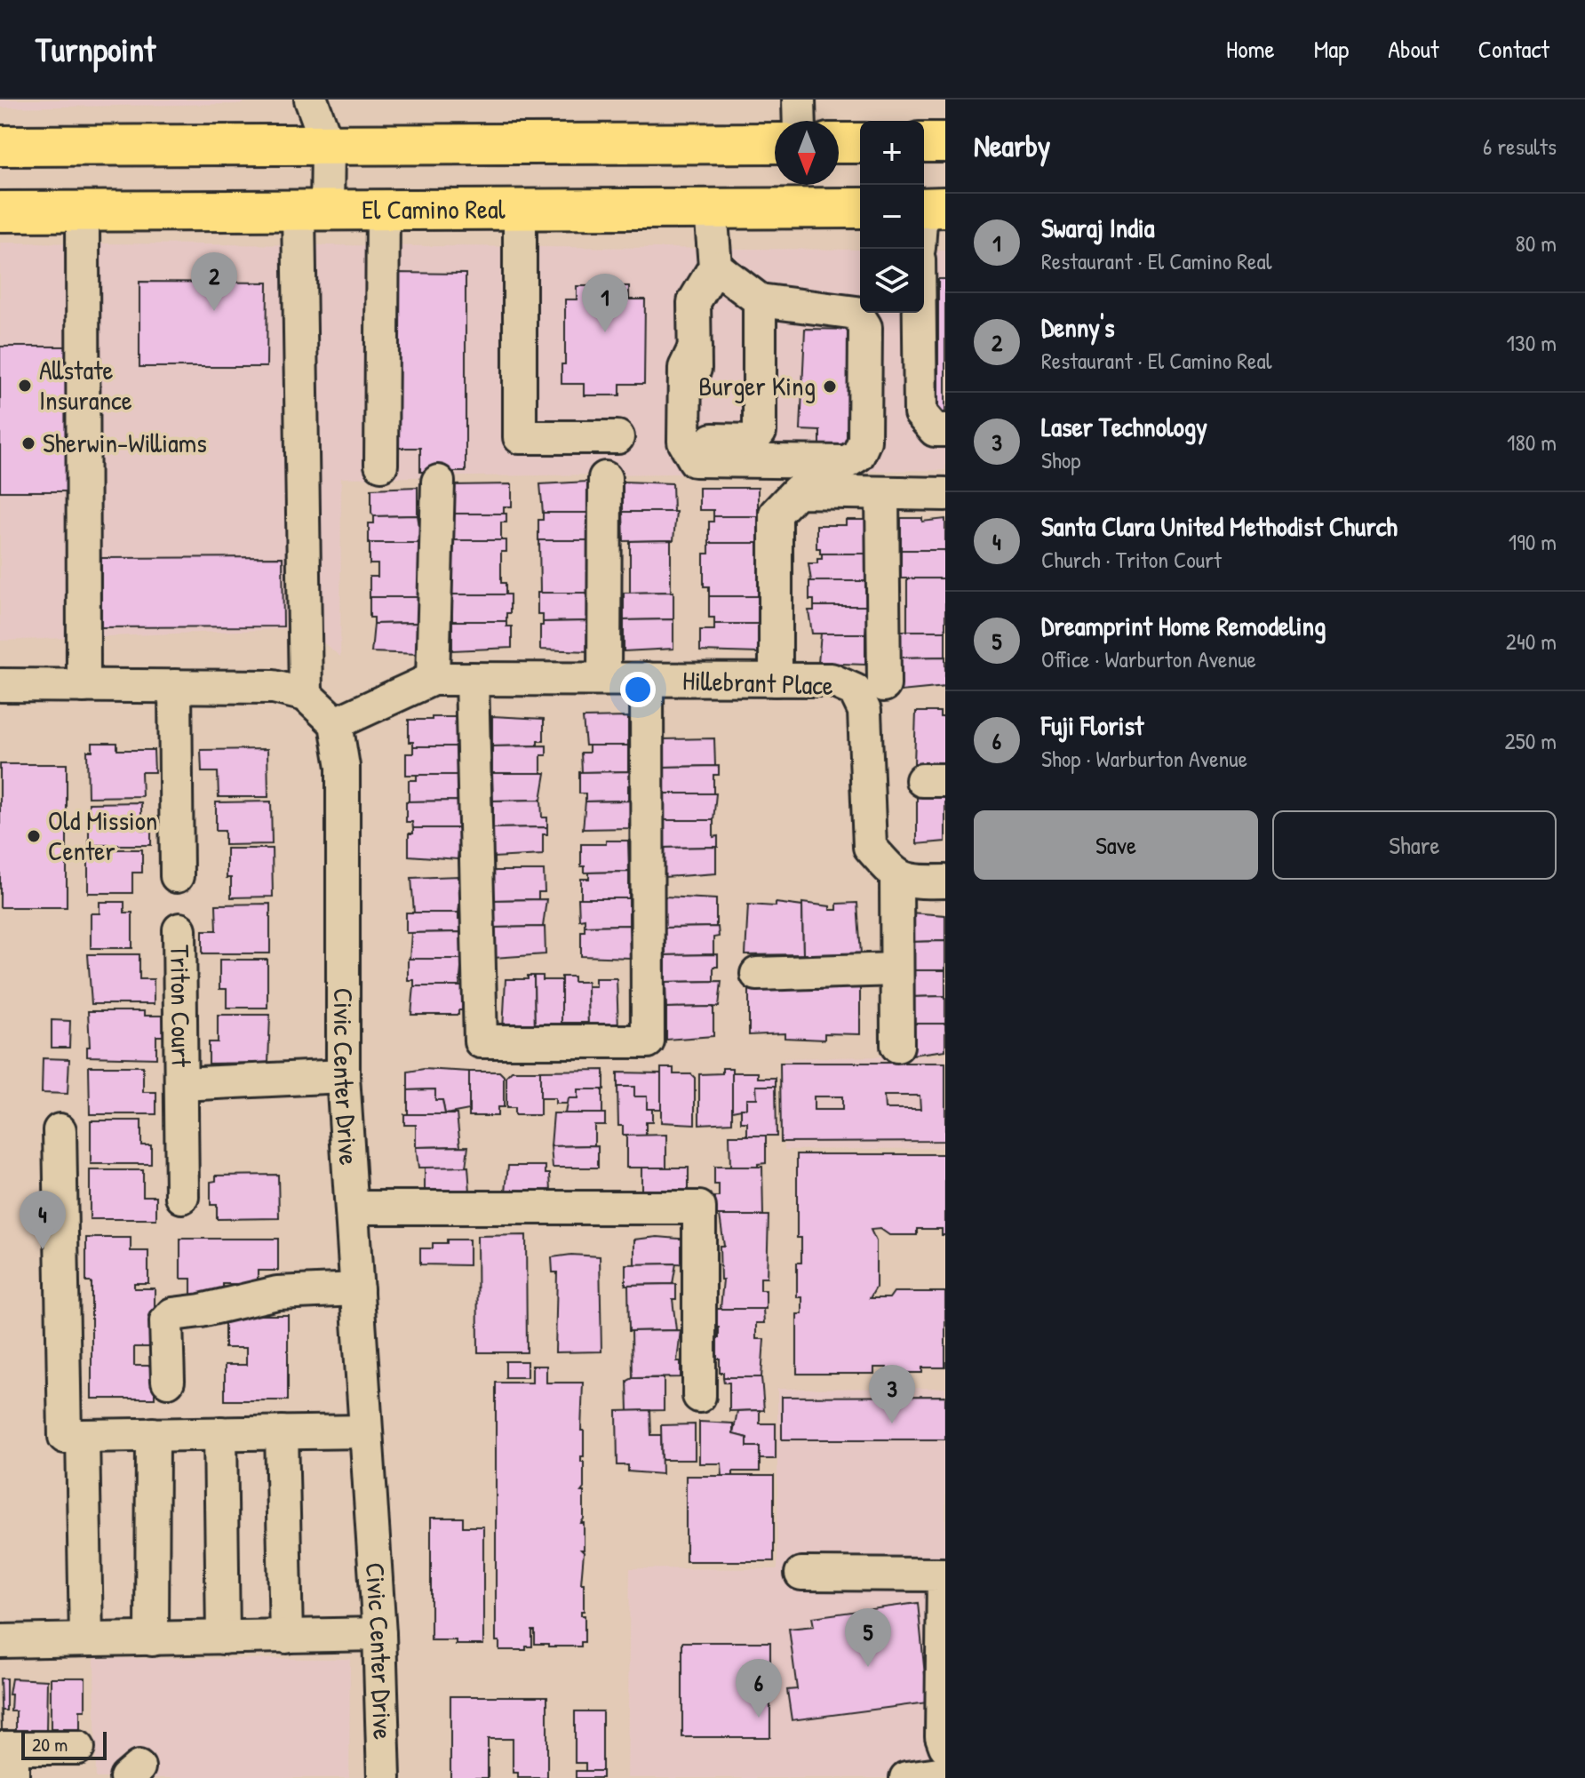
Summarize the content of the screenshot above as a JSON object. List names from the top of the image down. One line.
{"streets":{"main road":["El Camino Real"],"street":["Hillebrant Place","Triton Court","Civic Center Drive"]},"crossings":[["Hillebrant Place","Civic Center Drive"],["Triton Court","Civic Center Drive"]],"places":["Allstate Insurance","Burger King","Sherwin-Williams","Old Mission Center"],"scale_bar":"20 m","north":"bottom","page":{"header":"Turnpoint","nav":["Home","Map","About","Contact"],"heading":["Nearby","6 results"],"map_buttons":["+","−"],"list":[{"mark":"1","name":"Swaraj India","note":"Restaurant · El Camino Real","value":"80 m"},{"mark":"2","name":"Denny's","note":"Restaurant · El Camino Real","value":"130 m"},{"mark":"3","name":"Laser Technology","note":"Shop","value":"180 m"},{"mark":"4","name":"Santa Clara United Methodist Church","note":"Church · Triton Court","value":"190 m"},{"mark":"5","name":"Dreamprint Home Remodeling","note":"Office · Warburton Avenue","value":"240 m"},{"mark":"6","name":"Fuji Florist","note":"Shop · Warburton Avenue","value":"250 m"}],"pins":["2","1","4","3","5","6"],"buttons":["Save","Share"],"scale":"20 m"}}
